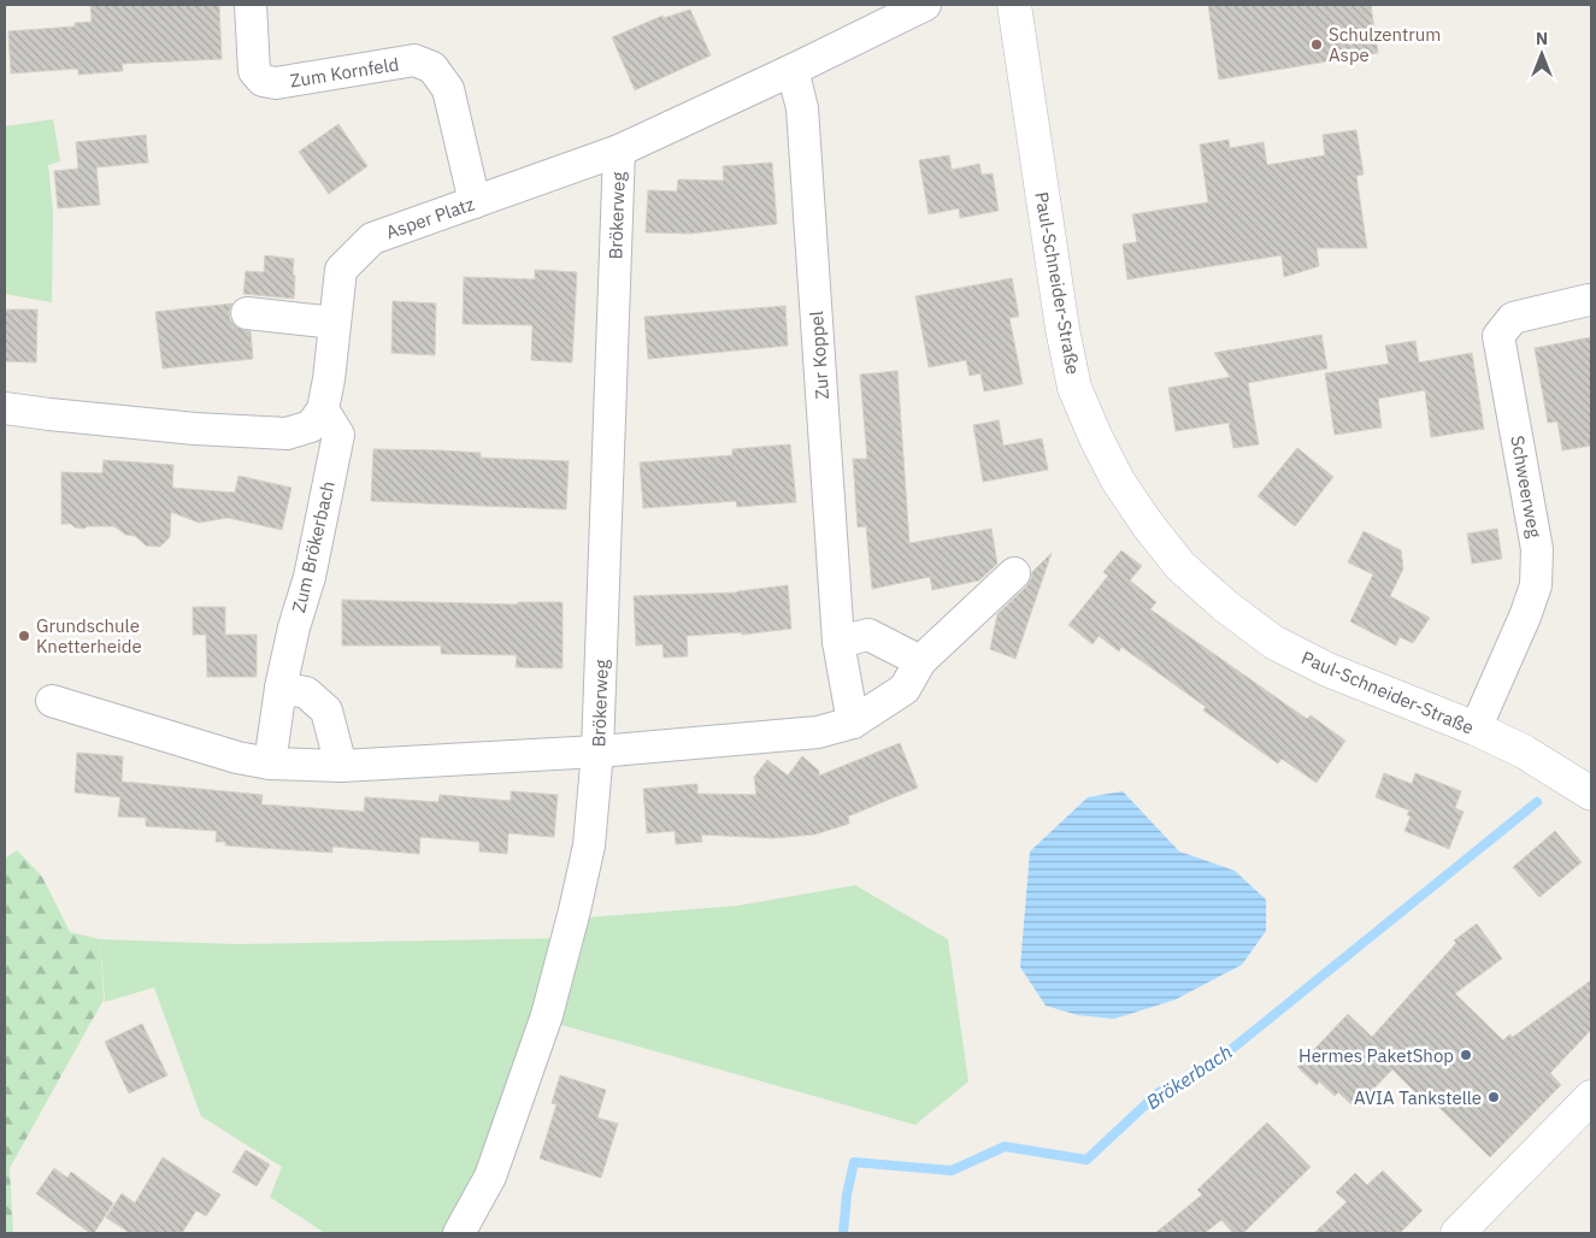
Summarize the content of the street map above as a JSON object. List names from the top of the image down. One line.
{"streets":{"street":["Zum Kornfeld","Brökerweg","Asper Platz","Paul-Schneider-Straße","Zur Koppel","Schweerweg","Zum Brökerbach"]},"crossings":[["Zum Kornfeld","Asper Platz"],["Brökerweg","Asper Platz"],["Asper Platz","Zur Koppel"],["Asper Platz","Zum Brökerbach"],["Paul-Schneider-Straße","Schweerweg"]],"water":["Brökerbach"],"places":["Schulzentrum Aspe","Grundschule Knetterheide","Hermes PaketShop","AVIA Tankstelle"],"north":"top"}
